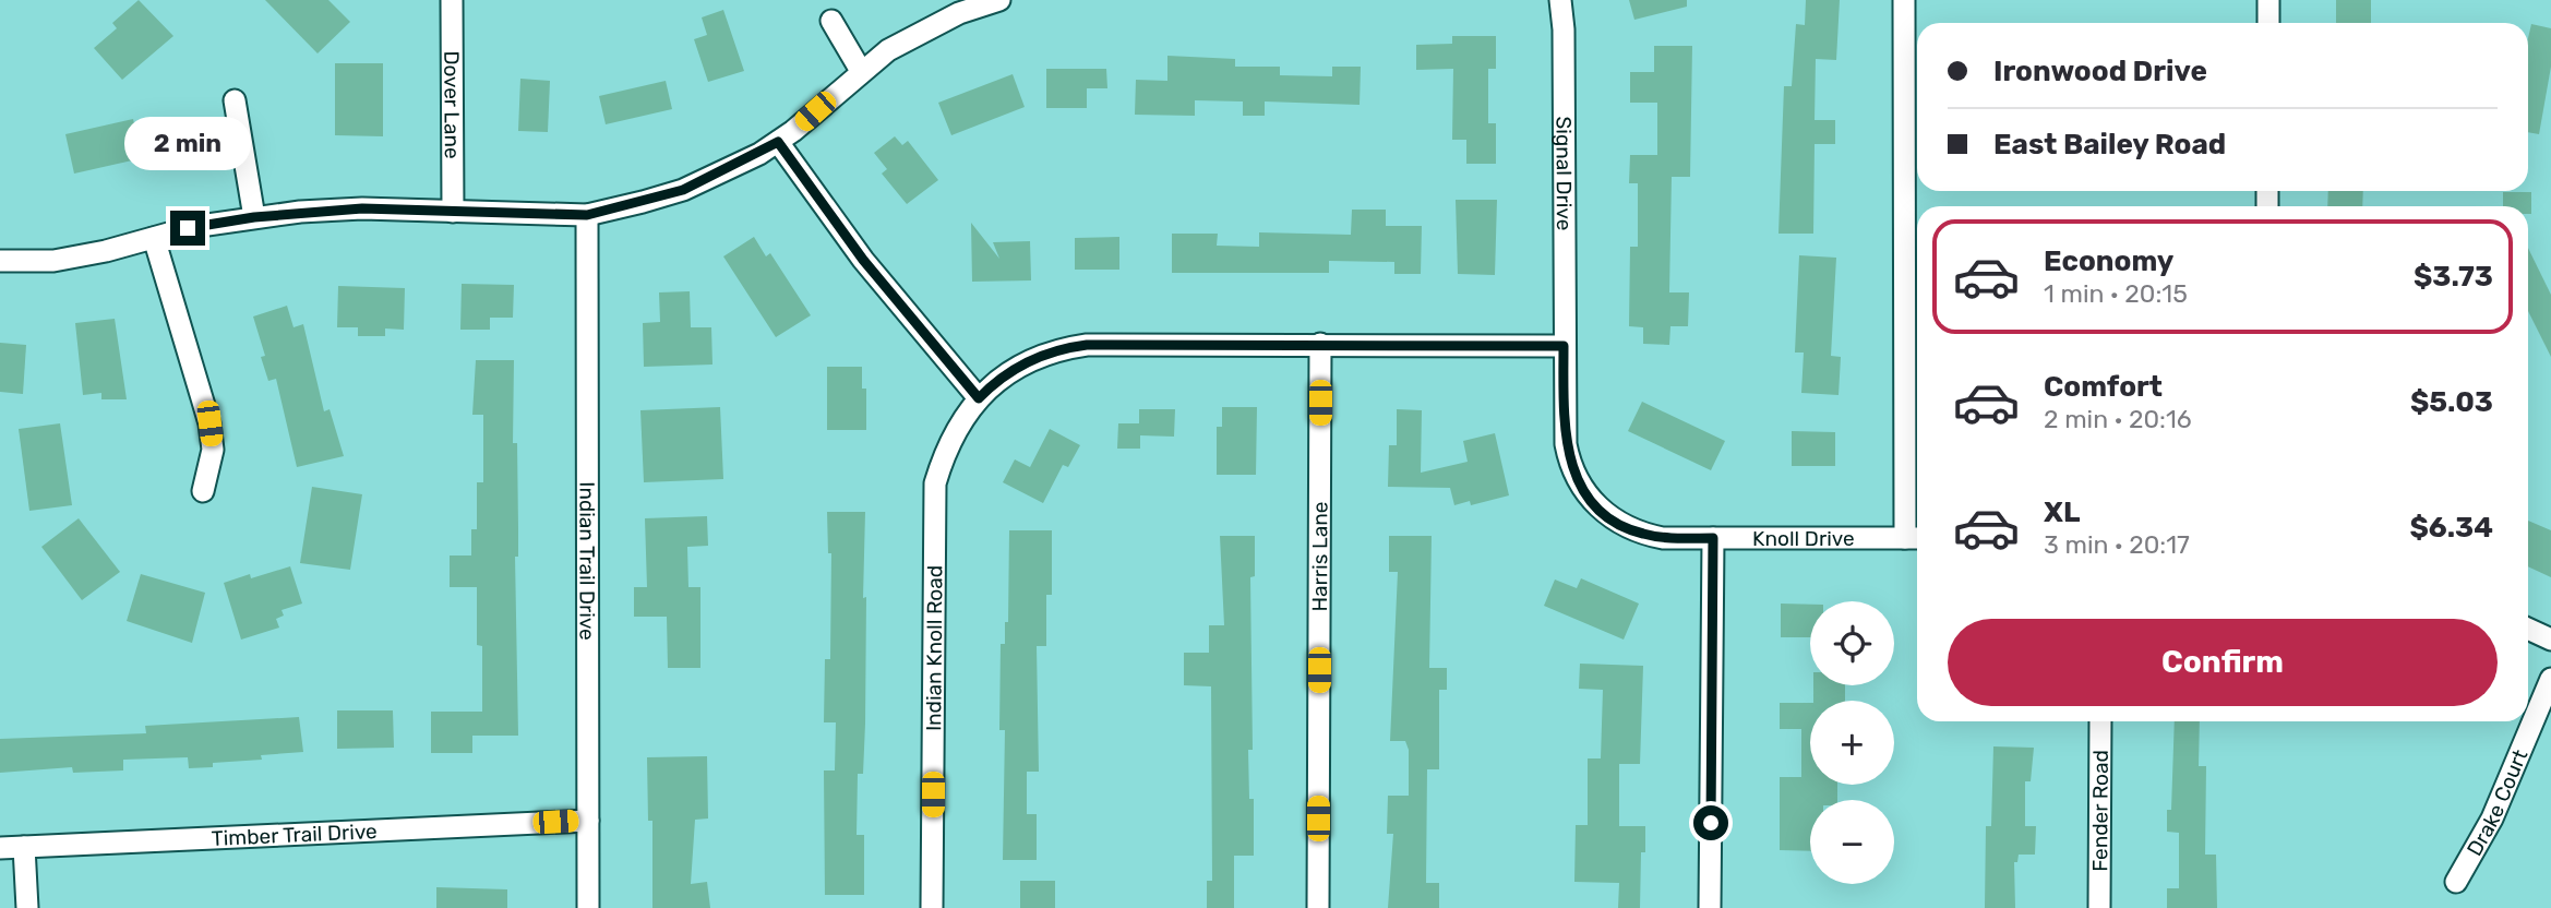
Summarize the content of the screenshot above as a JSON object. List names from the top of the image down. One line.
{"streets":{"street":["Dover Lane","Signal Drive","Knoll Drive","Harris Lane","Indian Trail Drive","Indian Knoll Road","Drake Court","Fender Road","Timber Trail Drive"]},"crossings":[["Signal Drive","Knoll Drive"],["Indian Trail Drive","Timber Trail Drive"]],"page":{"banner":["Ironwood Drive","East Bailey Road"],"bubble":"2 min","list":[{"name":"Economy","note":"1 min · 20:15","value":"$3.73"},{"name":"Comfort","note":"2 min · 20:16","value":"$5.03"},{"name":"XL","note":"3 min · 20:17","value":"$6.34"}],"map_buttons":["+","−"],"buttons":"Confirm"}}
